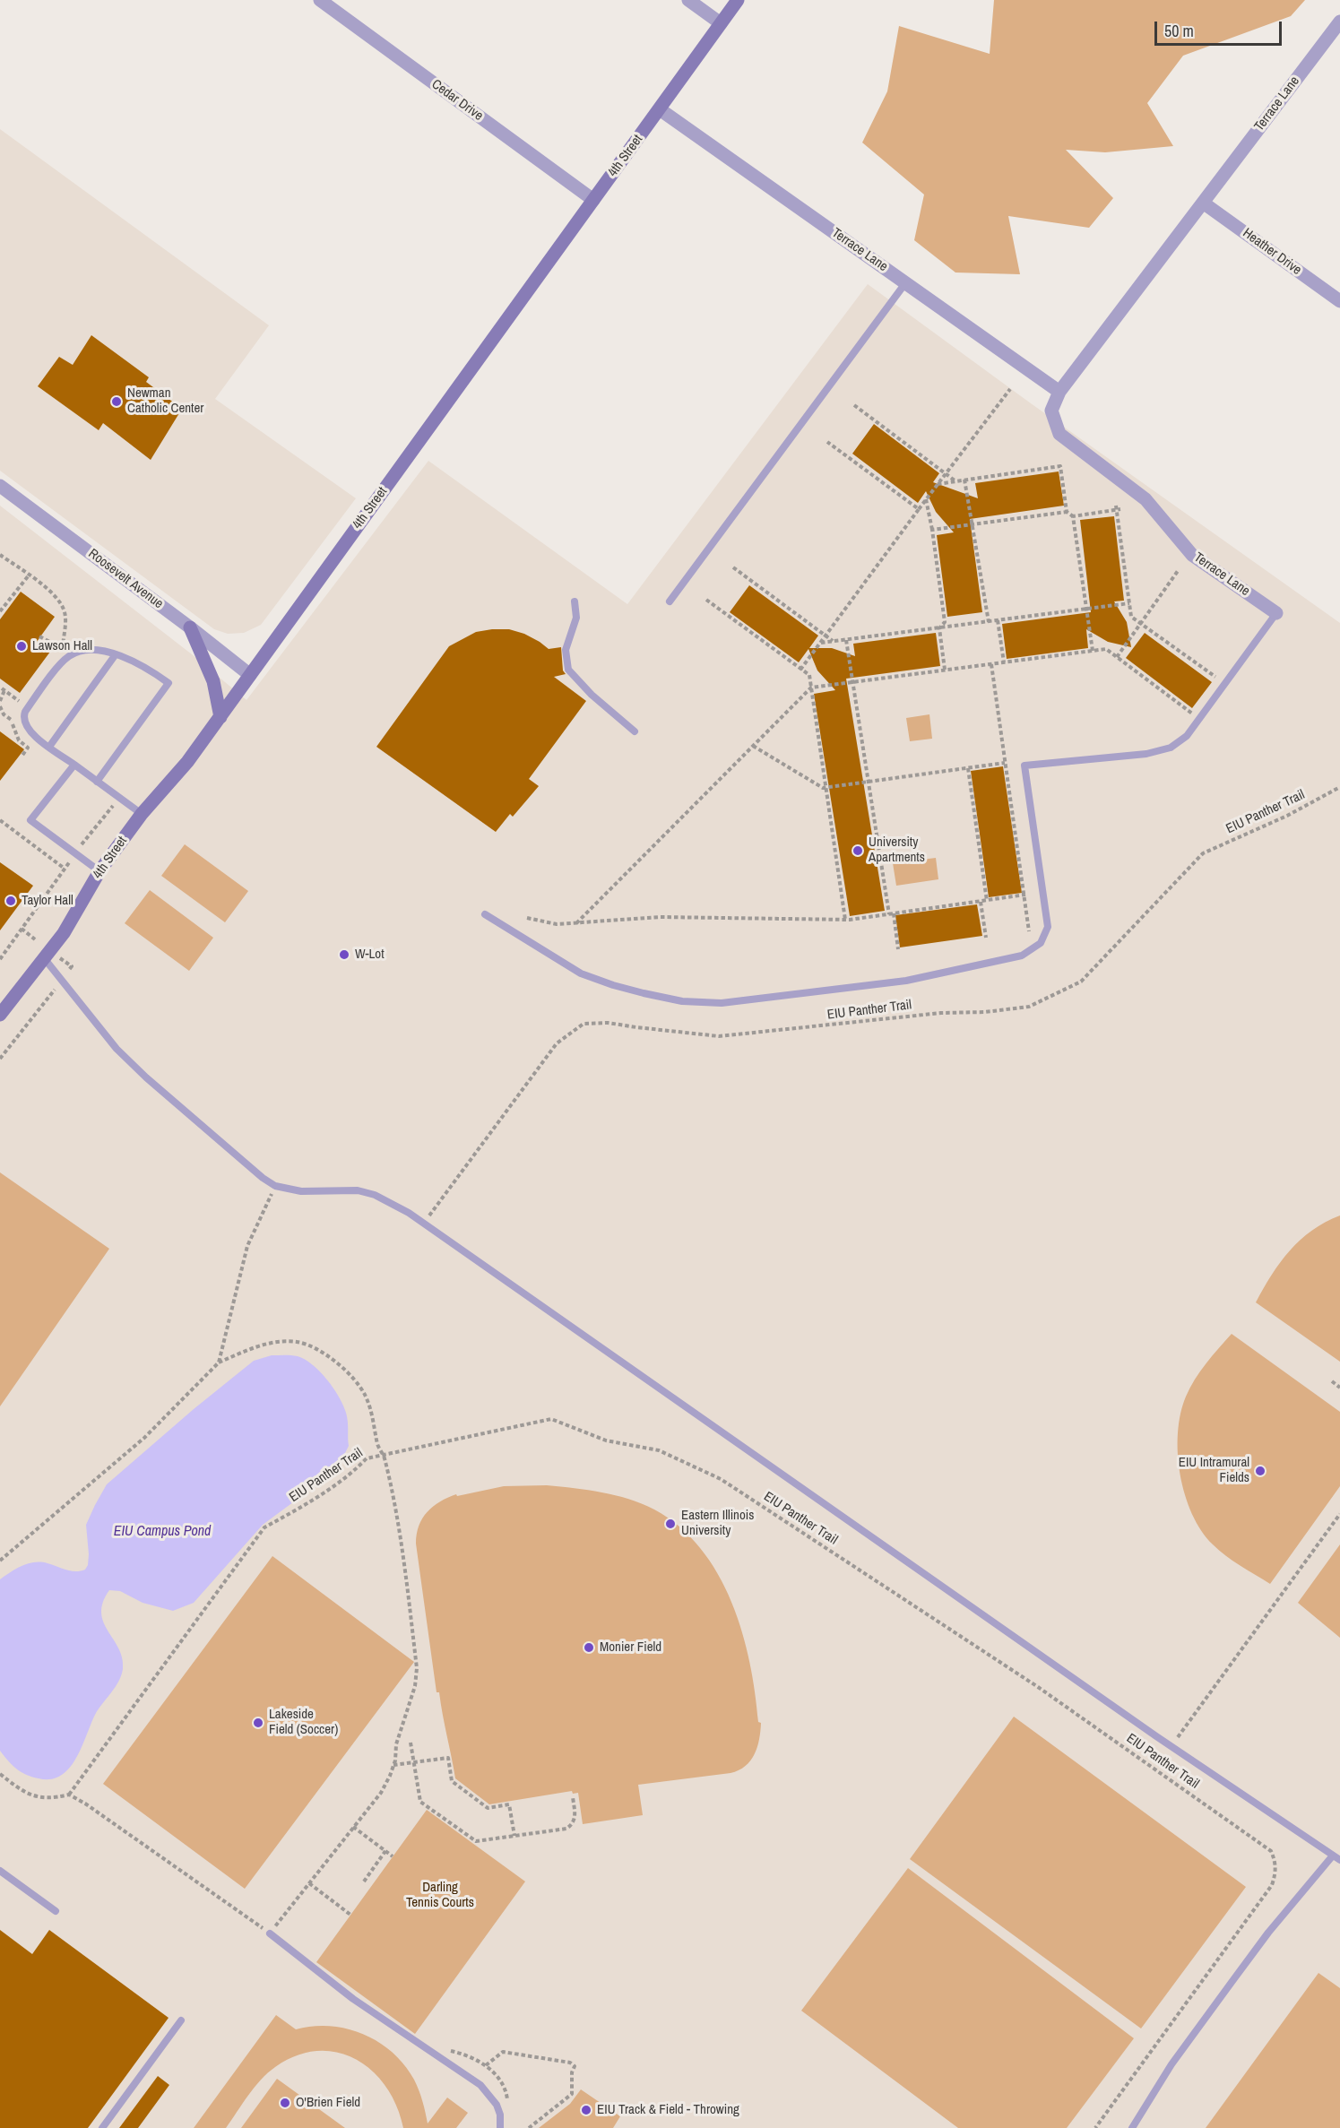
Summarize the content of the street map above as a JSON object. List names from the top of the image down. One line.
{"streets":{"street":["Cedar Drive","Terrace Lane","4th Street","Heather Drive","Roosevelt Avenue"],"path":["EIU Panther Trail"]},"crossings":[["Cedar Drive","4th Street"],["Terrace Lane","4th Street"],["Terrace Lane","Heather Drive"],["4th Street","Roosevelt Avenue"]],"water":["EIU Campus Pond"],"parks":["Darling Tennis Courts"],"places":["Newman Catholic Center","Lawson Hall","University Apartments","Taylor Hall","W-Lot","EIU Intramural Fields","Eastern Illinois University","Monier Field","Lakeside Field (Soccer)","O'Brien Field","EIU Track & Field - Throwing"],"scale_bar":"50 m"}
